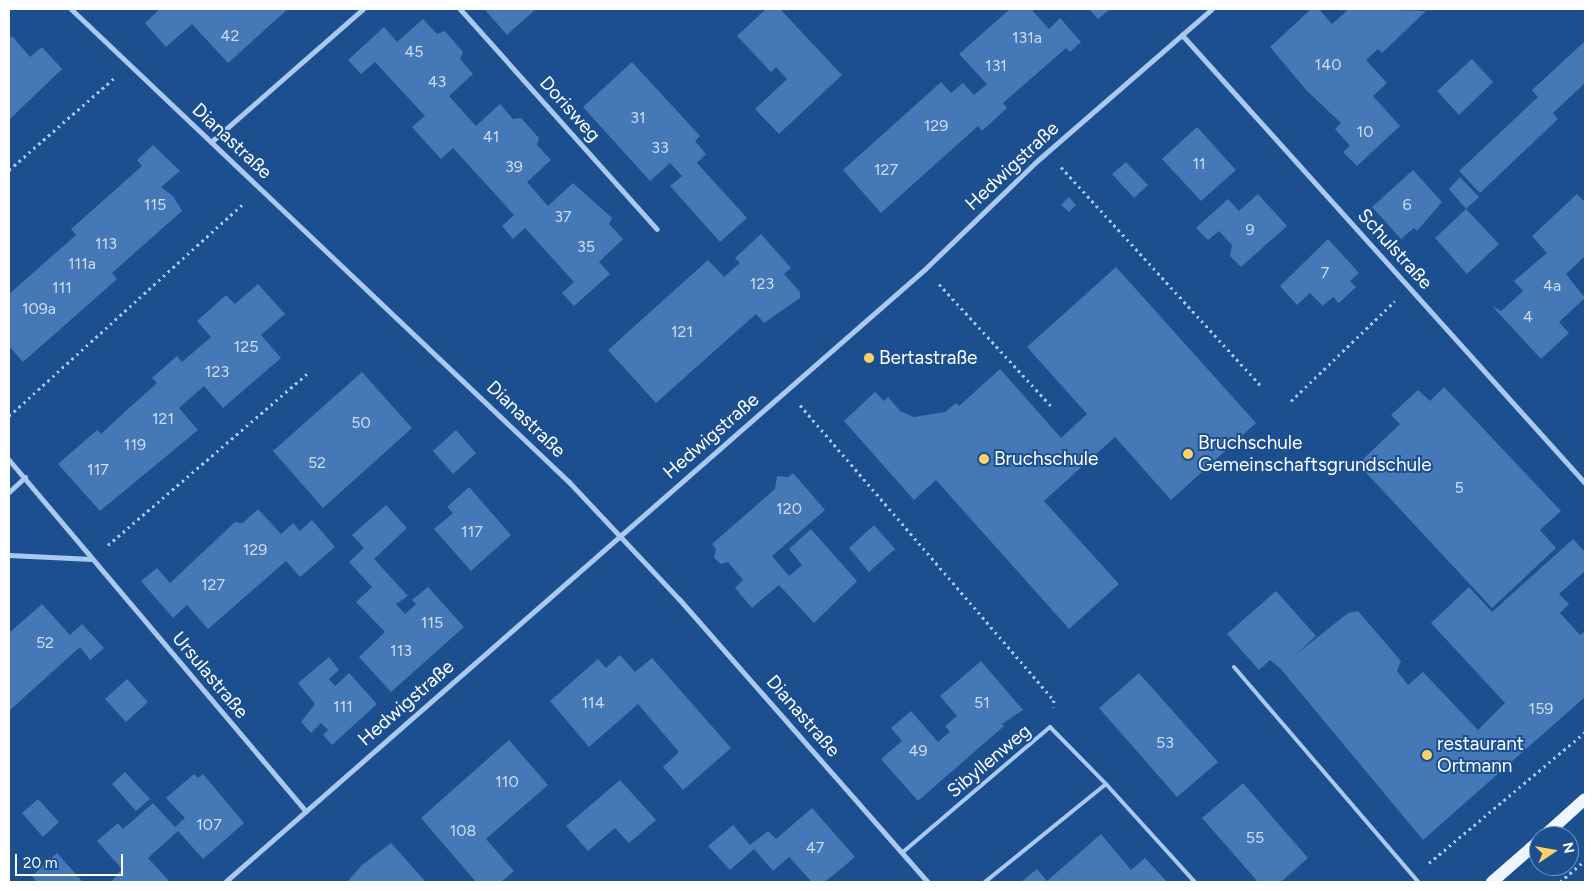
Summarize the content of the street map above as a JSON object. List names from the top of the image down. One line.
{"streets":{"street":["Dorisweg","Dianastraße","Hedwigstraße","Schulstraße","Ursulastraße"],"lane":["Sibyllenweg"]},"crossings":[["Dianastraße","Hedwigstraße"],["Dianastraße","Sibyllenweg"],["Hedwigstraße","Schulstraße"],["Hedwigstraße","Ursulastraße"]],"places":["Bertastraße","Bruchschule Gemeinschaftsgrundschule","Bruchschule","restaurant Ortmann"],"house_numbers":["42","131a","45","140","131","43","31","129","10","41","33","11","39","127","115","6","37","9","113","35","111a","7","123","4a","111","109a","4","121","125","123","121","50","119","52","117","5","120","117","129","127","115","52","113","114","51","111","159","53","49","110","107","108","55","47"],"scale_bar":"20 m","north":"right"}
